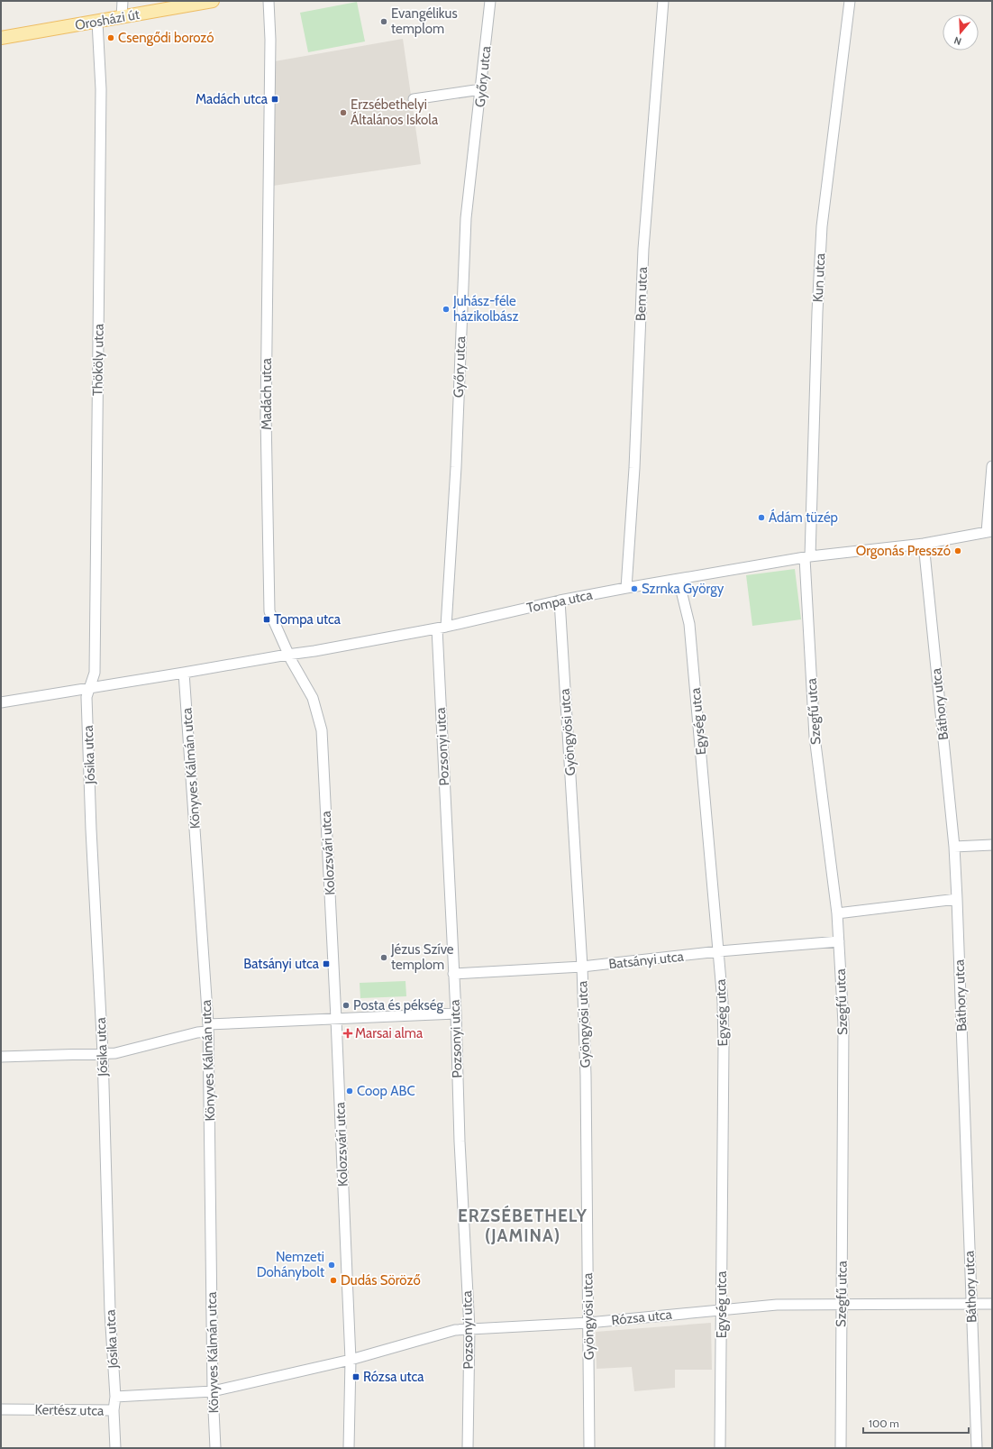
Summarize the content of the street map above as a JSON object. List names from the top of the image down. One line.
{"streets":{"main road":["Orosházi út"],"street":["Győry utca","Kun utca","Bem utca","Thököly utca","Madách utca","Tompa utca","Báthory utca","Szegfű utca","Egység utca","Gyöngyösi utca","Pozsonyi utca","Jósika utca","Könyves Kálmán utca","Kolozsvári utca","Batsányi utca","Rózsa utca","Kertész utca"]},"crossings":[["Orosházi út","Thököly utca"],["Győry utca","Tompa utca"],["Győry utca","Pozsonyi utca"],["Kun utca","Tompa utca"],["Kun utca","Szegfű utca"],["Bem utca","Tompa utca"],["Thököly utca","Tompa utca"],["Thököly utca","Jósika utca"],["Madách utca","Tompa utca"],["Madách utca","Kolozsvári utca"],["Tompa utca","Báthory utca"],["Tompa utca","Szegfű utca"],["Tompa utca","Egység utca"],["Tompa utca","Gyöngyösi utca"],["Tompa utca","Pozsonyi utca"],["Tompa utca","Jósika utca"],["Tompa utca","Könyves Kálmán utca"],["Tompa utca","Kolozsvári utca"],["Báthory utca","Rózsa utca"],["Szegfű utca","Batsányi utca"],["Szegfű utca","Rózsa utca"],["Egység utca","Batsányi utca"],["Egység utca","Rózsa utca"],["Gyöngyösi utca","Batsányi utca"],["Gyöngyösi utca","Rózsa utca"],["Pozsonyi utca","Batsányi utca"],["Pozsonyi utca","Rózsa utca"],["Jósika utca","Kertész utca"],["Könyves Kálmán utca","Rózsa utca"],["Könyves Kálmán utca","Kertész utca"],["Kolozsvári utca","Rózsa utca"],["Rózsa utca","Kertész utca"]],"districts":["ERZSÉBETHELY (JAMINA)"],"places":{"other":["Evangélikus templom","Csengődi borozó","Erzsébethelyi Általános Iskola","Juhász-féle házikolbász","Ádám tüzép","Orgonás Presszó","Szrnka György","Jézus Szíve templom","Posta és pékség","Coop ABC","Nemzeti Dohánybolt","Dudás Söröző"],"transit":["Madách utca","Tompa utca","Batsányi utca","Rózsa utca"],"health":["Marsai alma"]},"scale_bar":"100 m","north":"bottom"}
